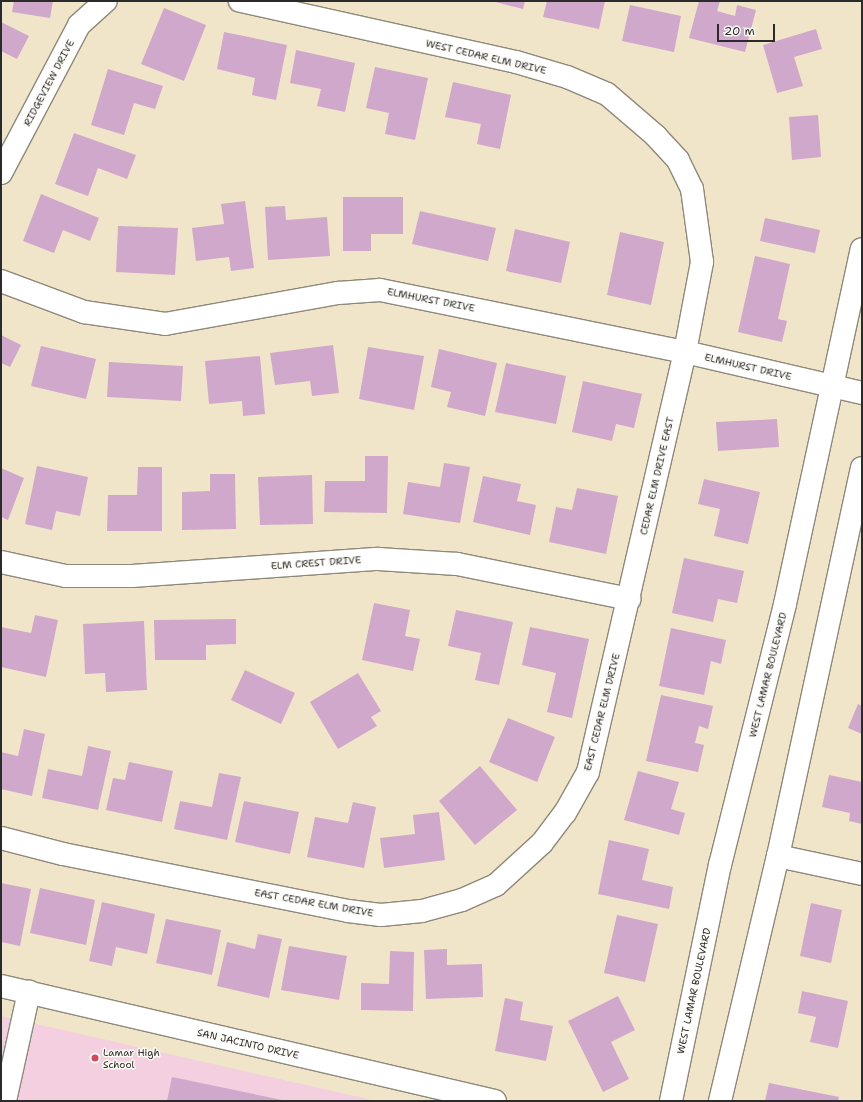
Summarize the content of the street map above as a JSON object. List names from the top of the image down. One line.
{"streets":{"street":["WEST CEDAR ELM DRIVE","RIDGEVIEW DRIVE","ELMHURST DRIVE","CEDAR ELM DRIVE EAST","ELM CREST DRIVE","WEST LAMAR BOULEVARD","EAST CEDAR ELM DRIVE","SAN JACINTO DRIVE"]},"crossings":[["WEST CEDAR ELM DRIVE","ELMHURST DRIVE"],["WEST CEDAR ELM DRIVE","CEDAR ELM DRIVE EAST"],["ELMHURST DRIVE","CEDAR ELM DRIVE EAST"],["ELMHURST DRIVE","WEST LAMAR BOULEVARD"],["CEDAR ELM DRIVE EAST","ELM CREST DRIVE"],["CEDAR ELM DRIVE EAST","EAST CEDAR ELM DRIVE"],["ELM CREST DRIVE","EAST CEDAR ELM DRIVE"]],"places":["Lamar High School"],"scale_bar":"20 m"}
